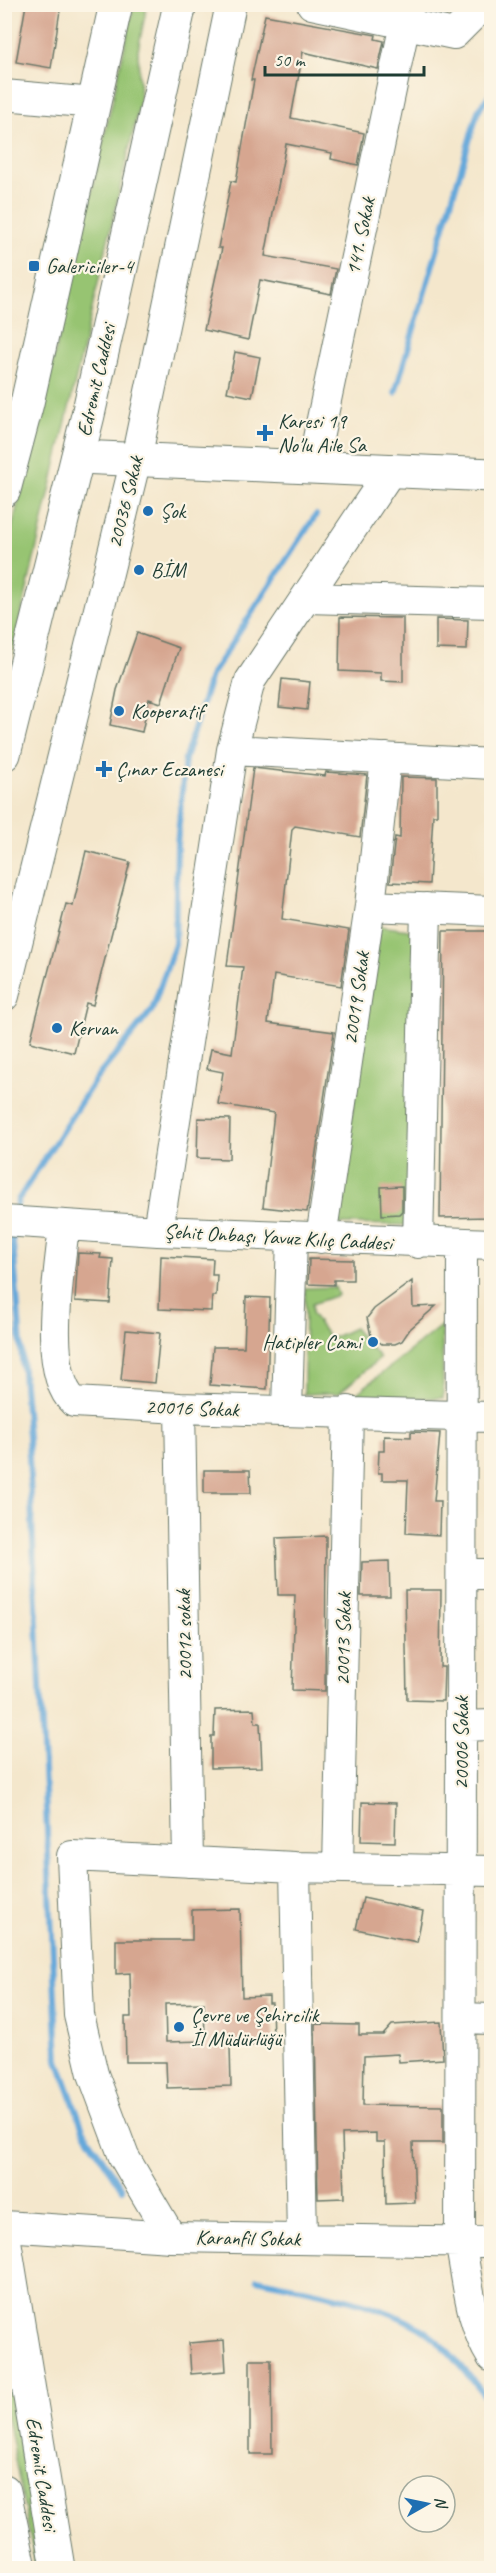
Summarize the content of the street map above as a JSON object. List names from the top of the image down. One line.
{"streets":{"main road":["Edremit Caddesi"],"street":["141. Sokak","20036 Sokak","20019 Sokak","Şehit Onbaşı Yavuz Kılıç Caddesi","20016 Sokak","20012 sokak","20013 Sokak","20006 Sokak","Karanfil Sokak"]},"crossings":[["20019 Sokak","Şehit Onbaşı Yavuz Kılıç Caddesi"],["20019 Sokak","20016 Sokak"],["Şehit Onbaşı Yavuz Kılıç Caddesi","20016 Sokak"],["Şehit Onbaşı Yavuz Kılıç Caddesi","20006 Sokak"],["20016 Sokak","20012 sokak"],["20016 Sokak","20013 Sokak"],["20016 Sokak","20006 Sokak"],["20006 Sokak","Karanfil Sokak"]],"places":{"transit":["Galericiler-4"],"health":["Karesi 19 No'lu Aile Sa","Çınar Eczanesi"],"other":["Şok","BİM","Kooperatif","Kervan","Hatipler Cami","Çevre ve Şehircilik İl Müdürlüğü"]},"scale_bar":"50 m","north":"right"}
